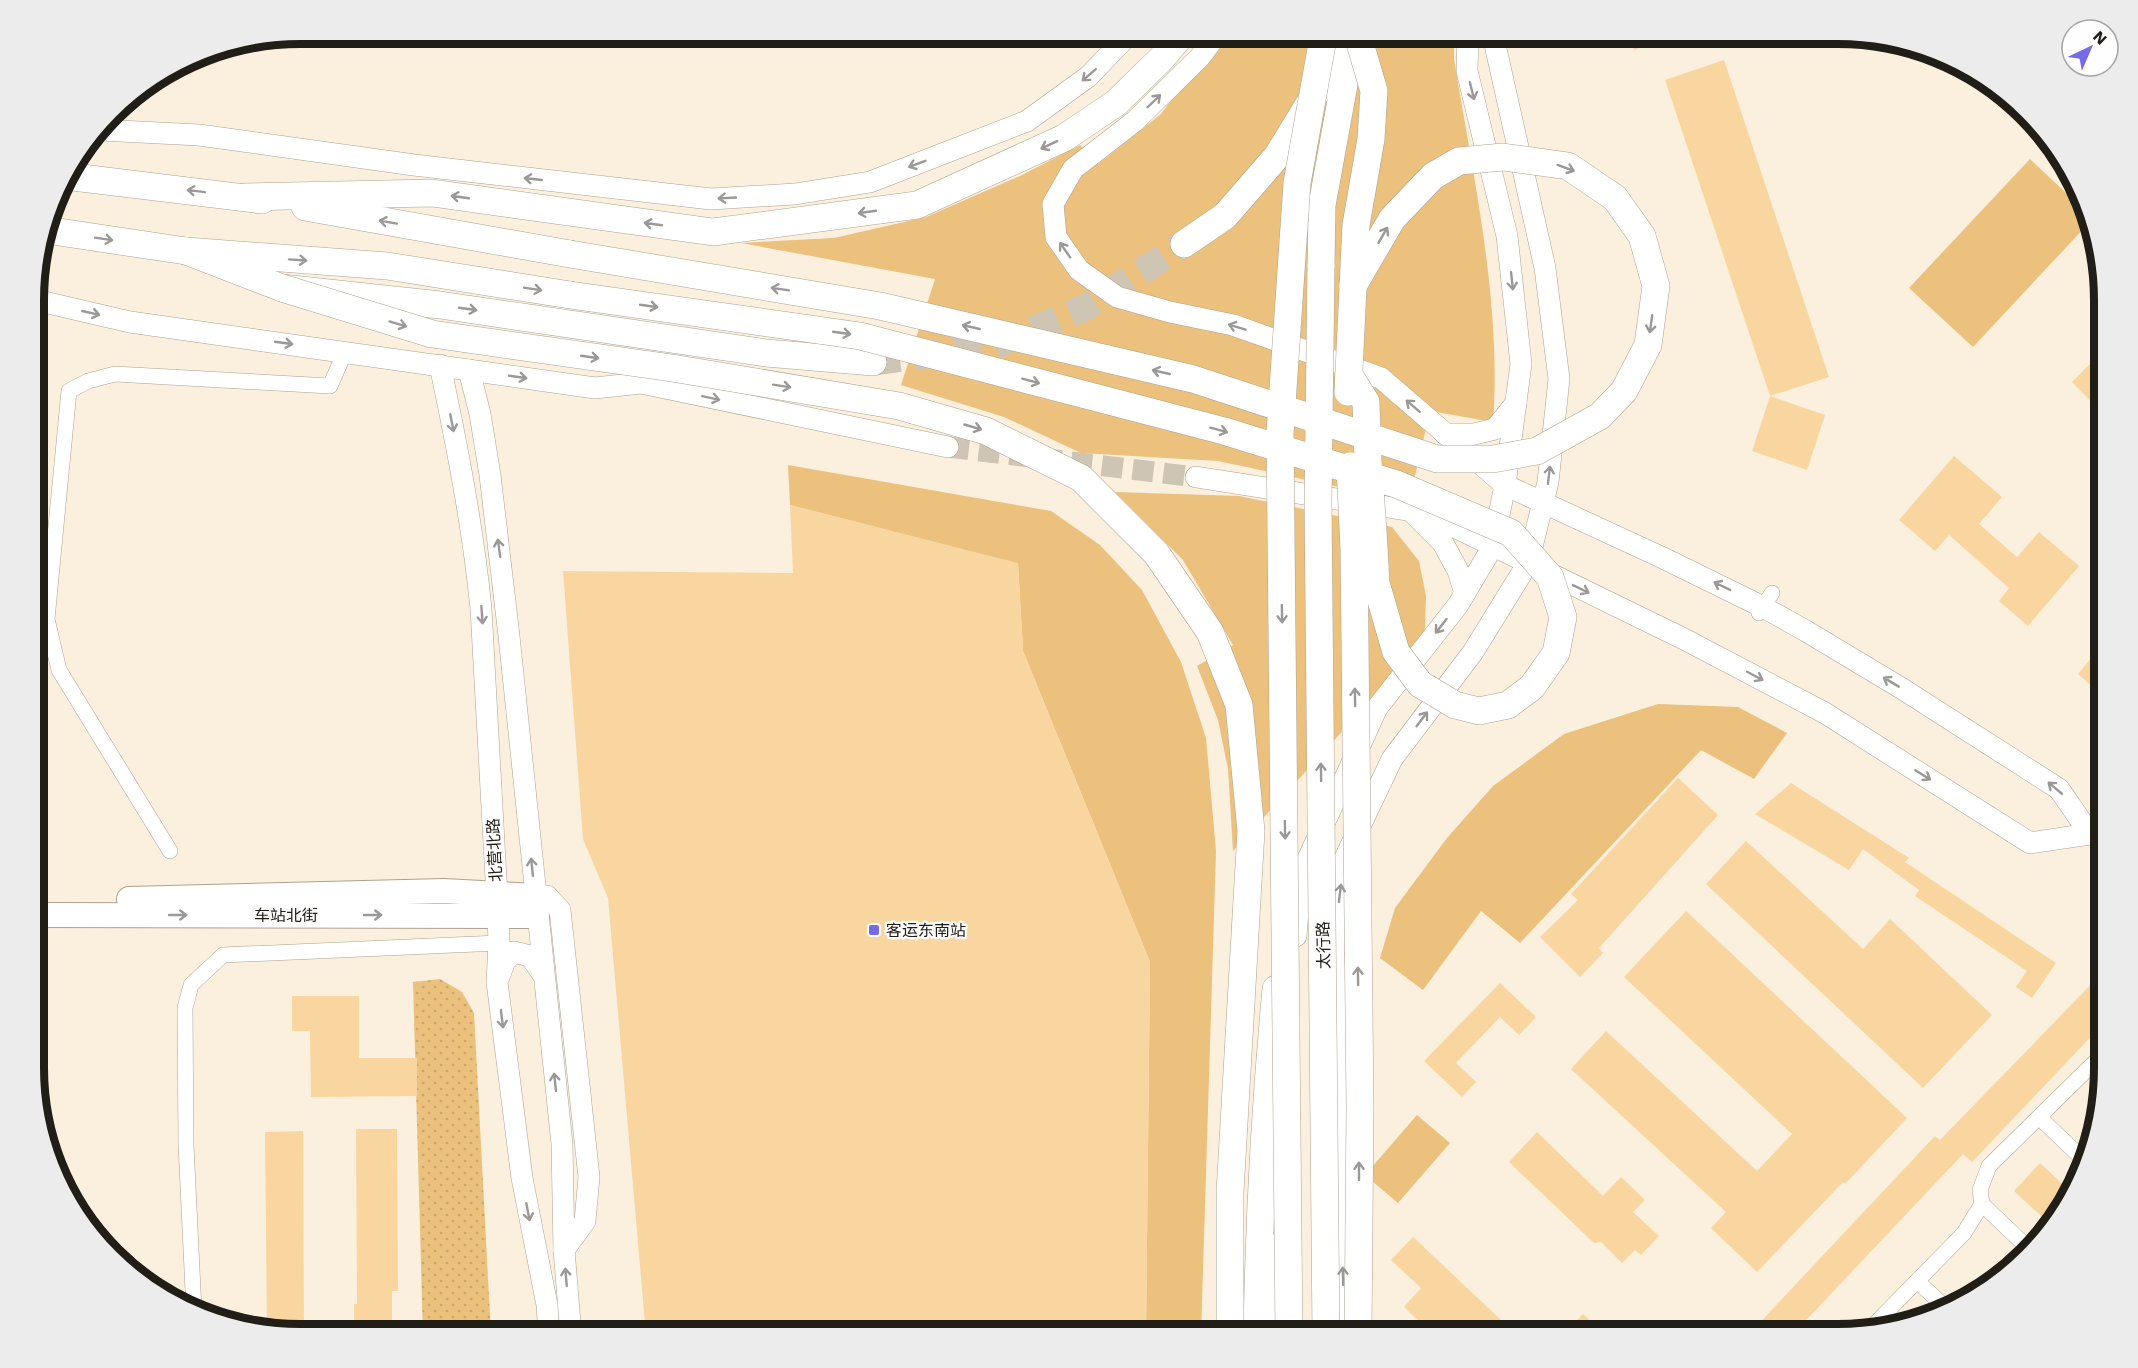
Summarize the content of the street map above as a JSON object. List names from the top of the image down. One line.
{"streets":{"highway":["太行路"],"main road":["北营北路","车站北街"]},"crossings":[["北营北路","车站北街"]],"places":{"transit":["客运东南站"]},"north":"top right"}
